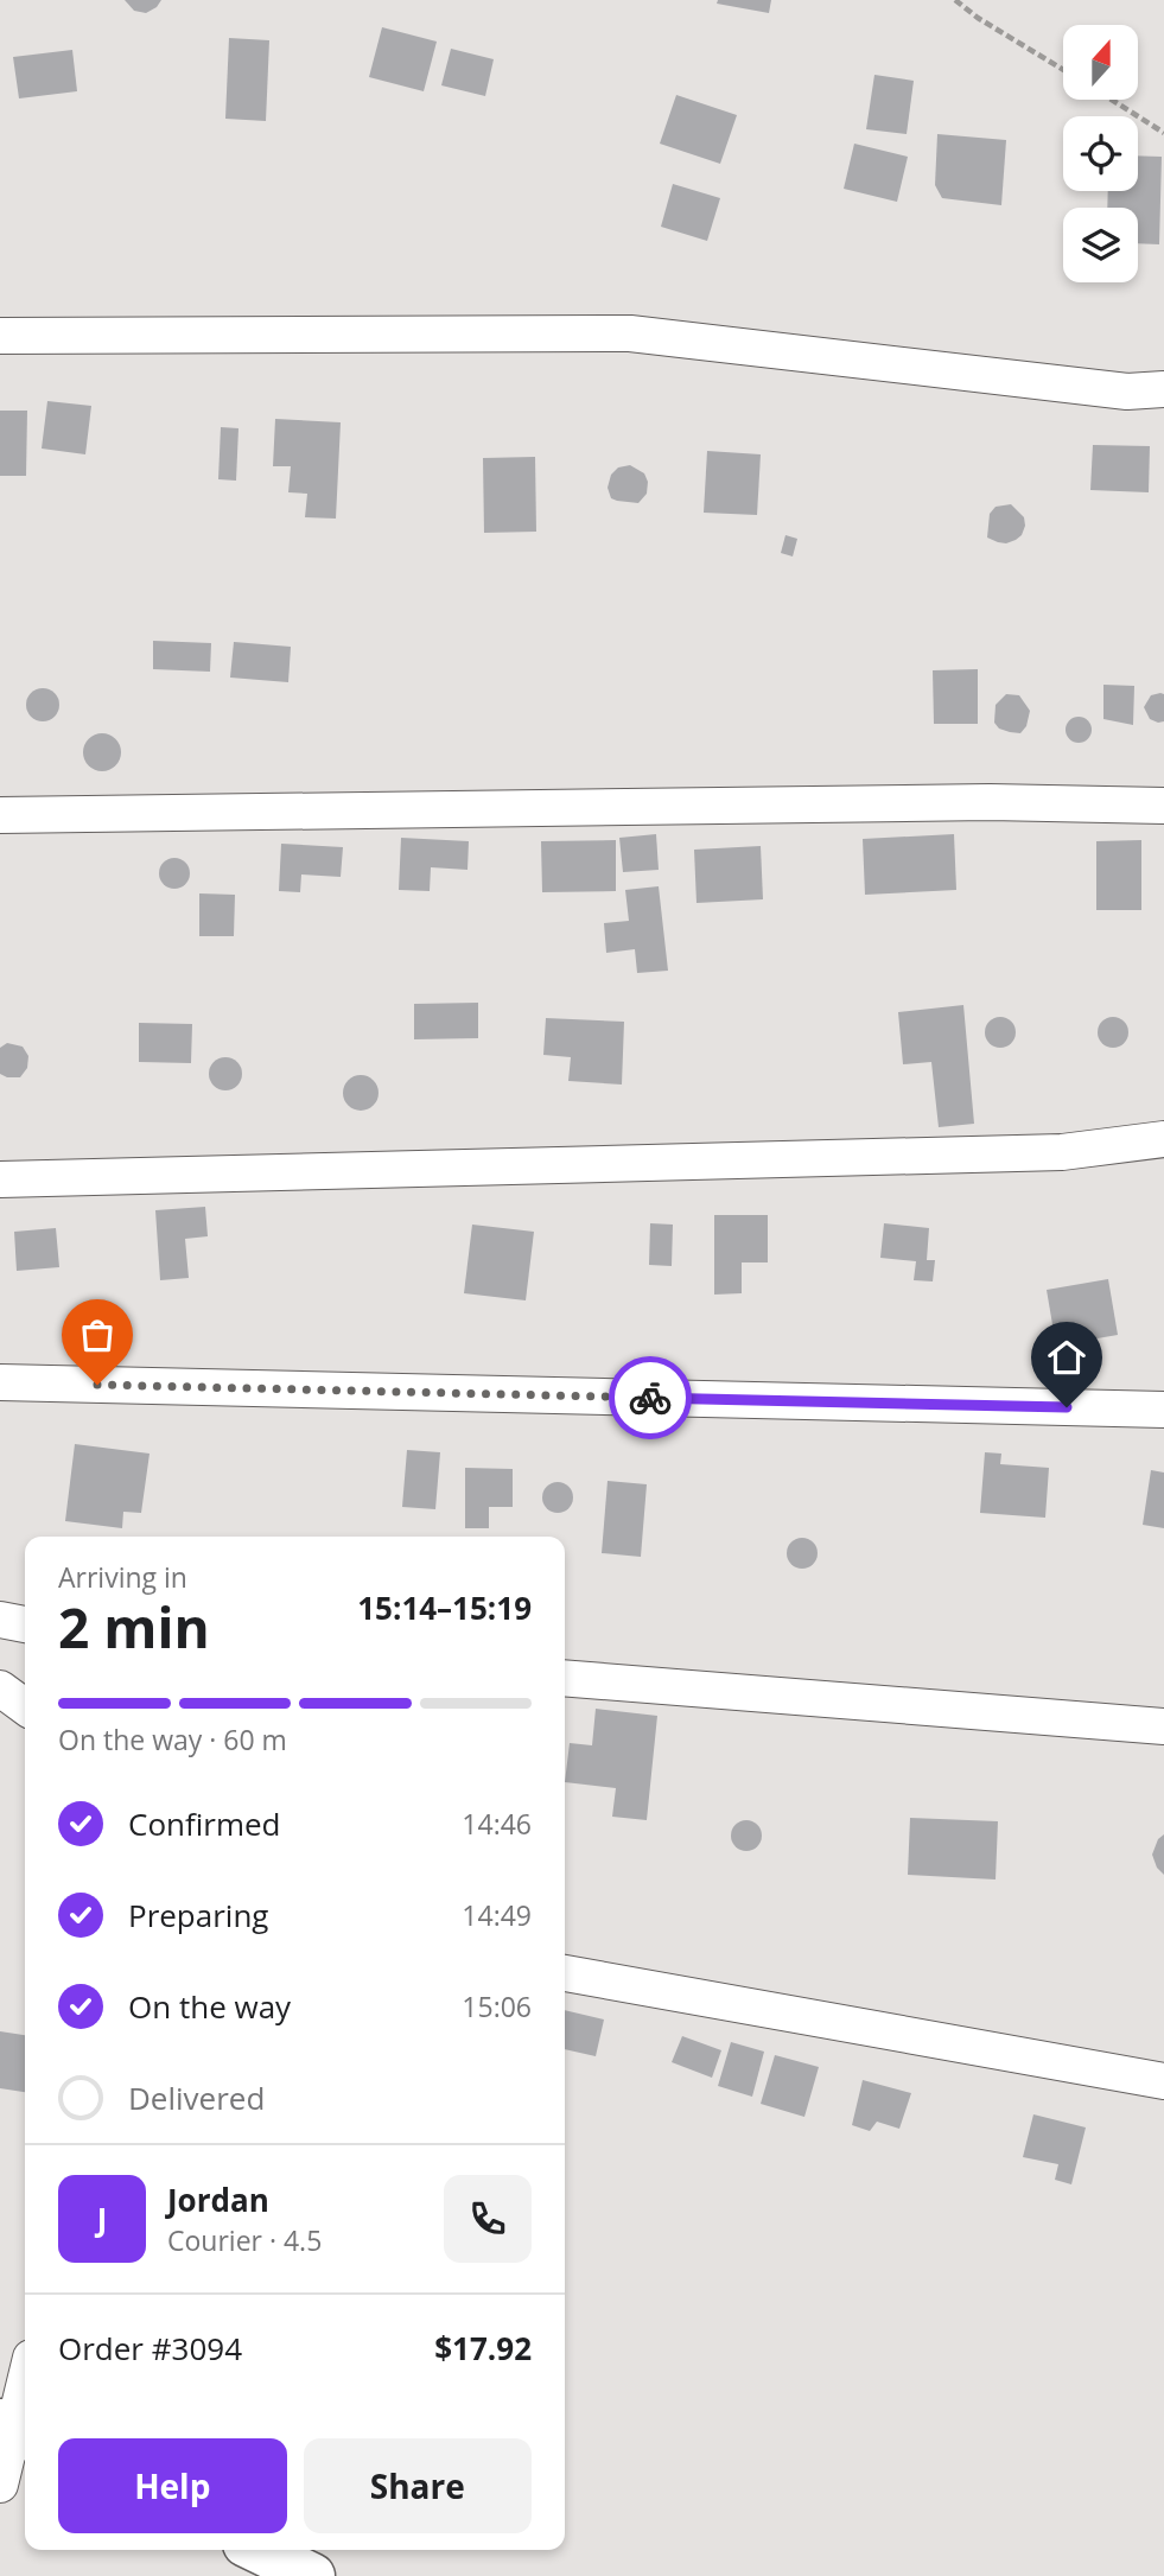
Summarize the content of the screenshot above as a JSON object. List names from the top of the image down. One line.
{"north":"top","page":{"heading":["2 min","Arriving in","15:14–15:19"],"panel":["Jordan","Courier · 4.5","Order #3094","$17.92"],"bar":"On the way · 60 m","list":[["Confirmed","14:46"],["Preparing","14:49"],["On the way","15:06"],"Delivered"],"round":"J","buttons":["Help","Share"]}}
